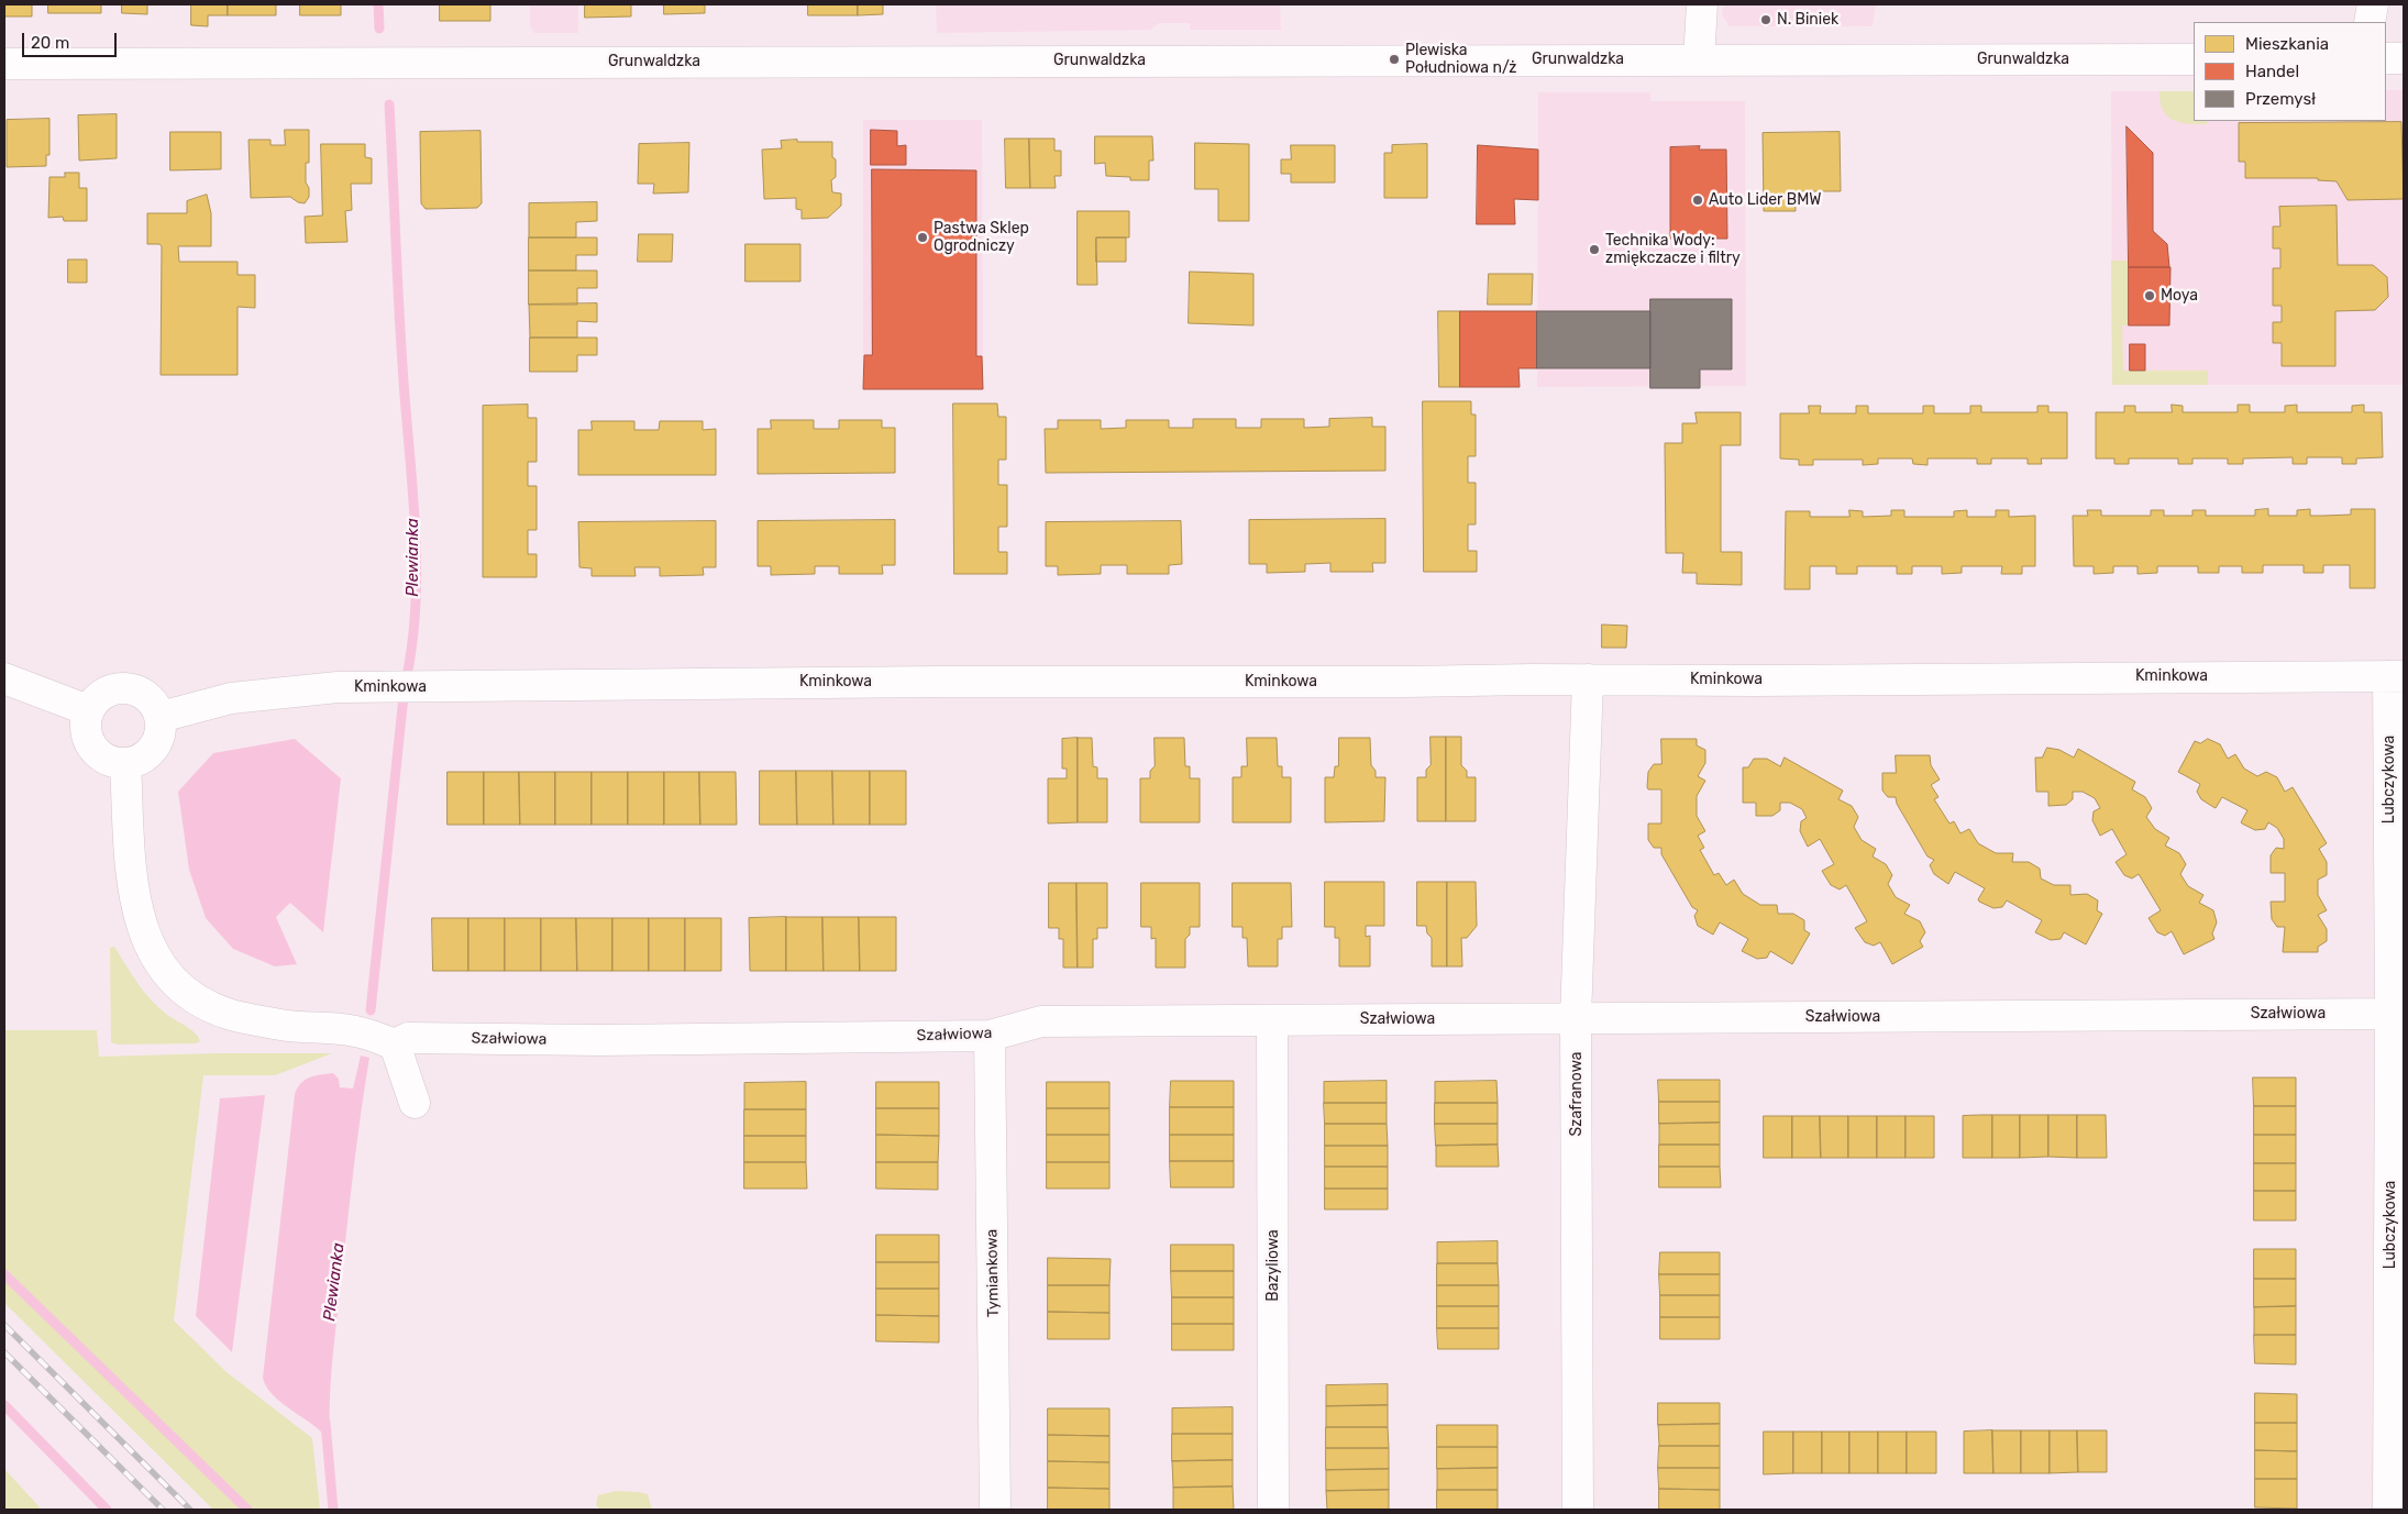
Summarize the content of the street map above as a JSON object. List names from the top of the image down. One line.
{"streets":{"street":["Grunwaldzka","Kminkowa","Lubczykowa","Szałwiowa","Szafranowa","Bazyliowa","Tymiankowa"]},"crossings":[["Kminkowa","Lubczykowa"],["Kminkowa","Szafranowa"],["Lubczykowa","Szałwiowa"],["Szałwiowa","Szafranowa"],["Szałwiowa","Bazyliowa"],["Szałwiowa","Tymiankowa"]],"water":["Plewianka"],"places":["N. Biniek","Plewiska Południowa n/ż","Auto Lider BMW","Pastwa Sklep Ogrodniczy","Technika Wody: zmiękczacze i filtry","Moya"],"legend":["Mieszkania","Handel","Przemysł"],"scale_bar":"20 m"}
